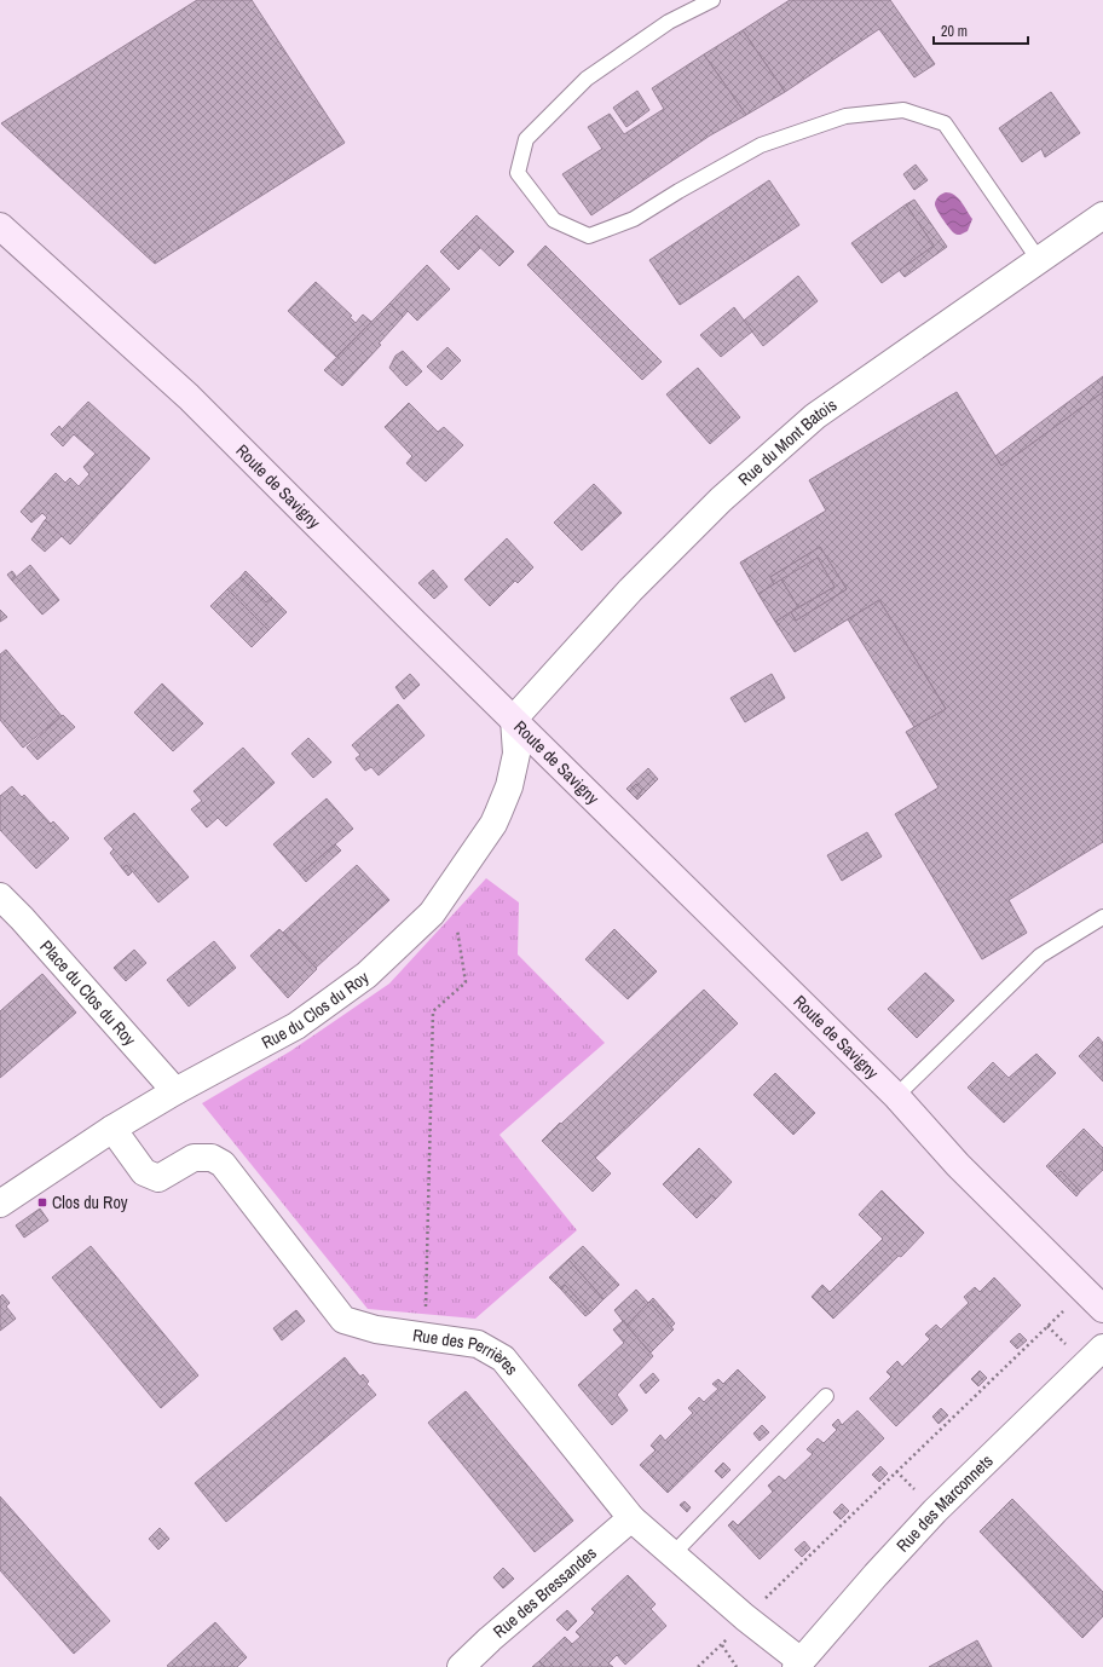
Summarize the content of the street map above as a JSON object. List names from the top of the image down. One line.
{"streets":{"main road":["Route de Savigny"],"street":["Rue du Mont Batois","Place du Clos du Roy","Rue du Clos du Roy","Rue des Perrières","Rue des Marconnets","Rue des Bressandes"]},"crossings":[["Rue du Mont Batois","Route de Savigny"],["Rue du Mont Batois","Rue du Clos du Roy"],["Route de Savigny","Rue du Clos du Roy"],["Place du Clos du Roy","Rue du Clos du Roy"],["Rue du Clos du Roy","Rue des Perrières"],["Rue des Perrières","Rue des Marconnets"],["Rue des Perrières","Rue des Bressandes"]],"places":{"transit":["Clos du Roy"]},"scale_bar":"20 m"}
